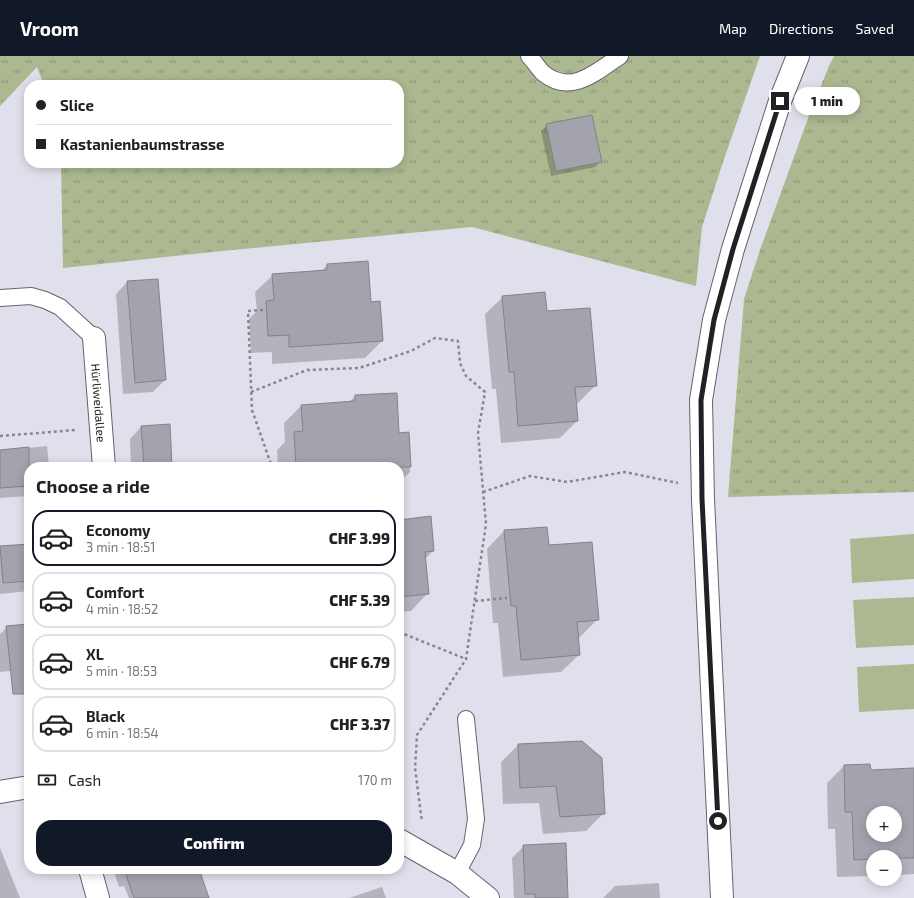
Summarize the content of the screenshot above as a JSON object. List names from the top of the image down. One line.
{"streets":{"street":["Hürliweidallee"]},"page":{"header":"Vroom","nav":["Map","Directions","Saved"],"banner":["Slice","Kastanienbaumstrasse"],"bubble":"1 min","heading":"Choose a ride","list":[{"name":"Economy","note":"3 min · 18:51","value":"CHF 3.99"},{"name":"Comfort","note":"4 min · 18:52","value":"CHF 5.39"},{"name":"XL","note":"5 min · 18:53","value":"CHF 6.79"},{"name":"Black","note":"6 min · 18:54","value":"CHF 3.37"}],"pay":["Cash","170 m"],"map_buttons":["+","−"],"buttons":"Confirm"}}
